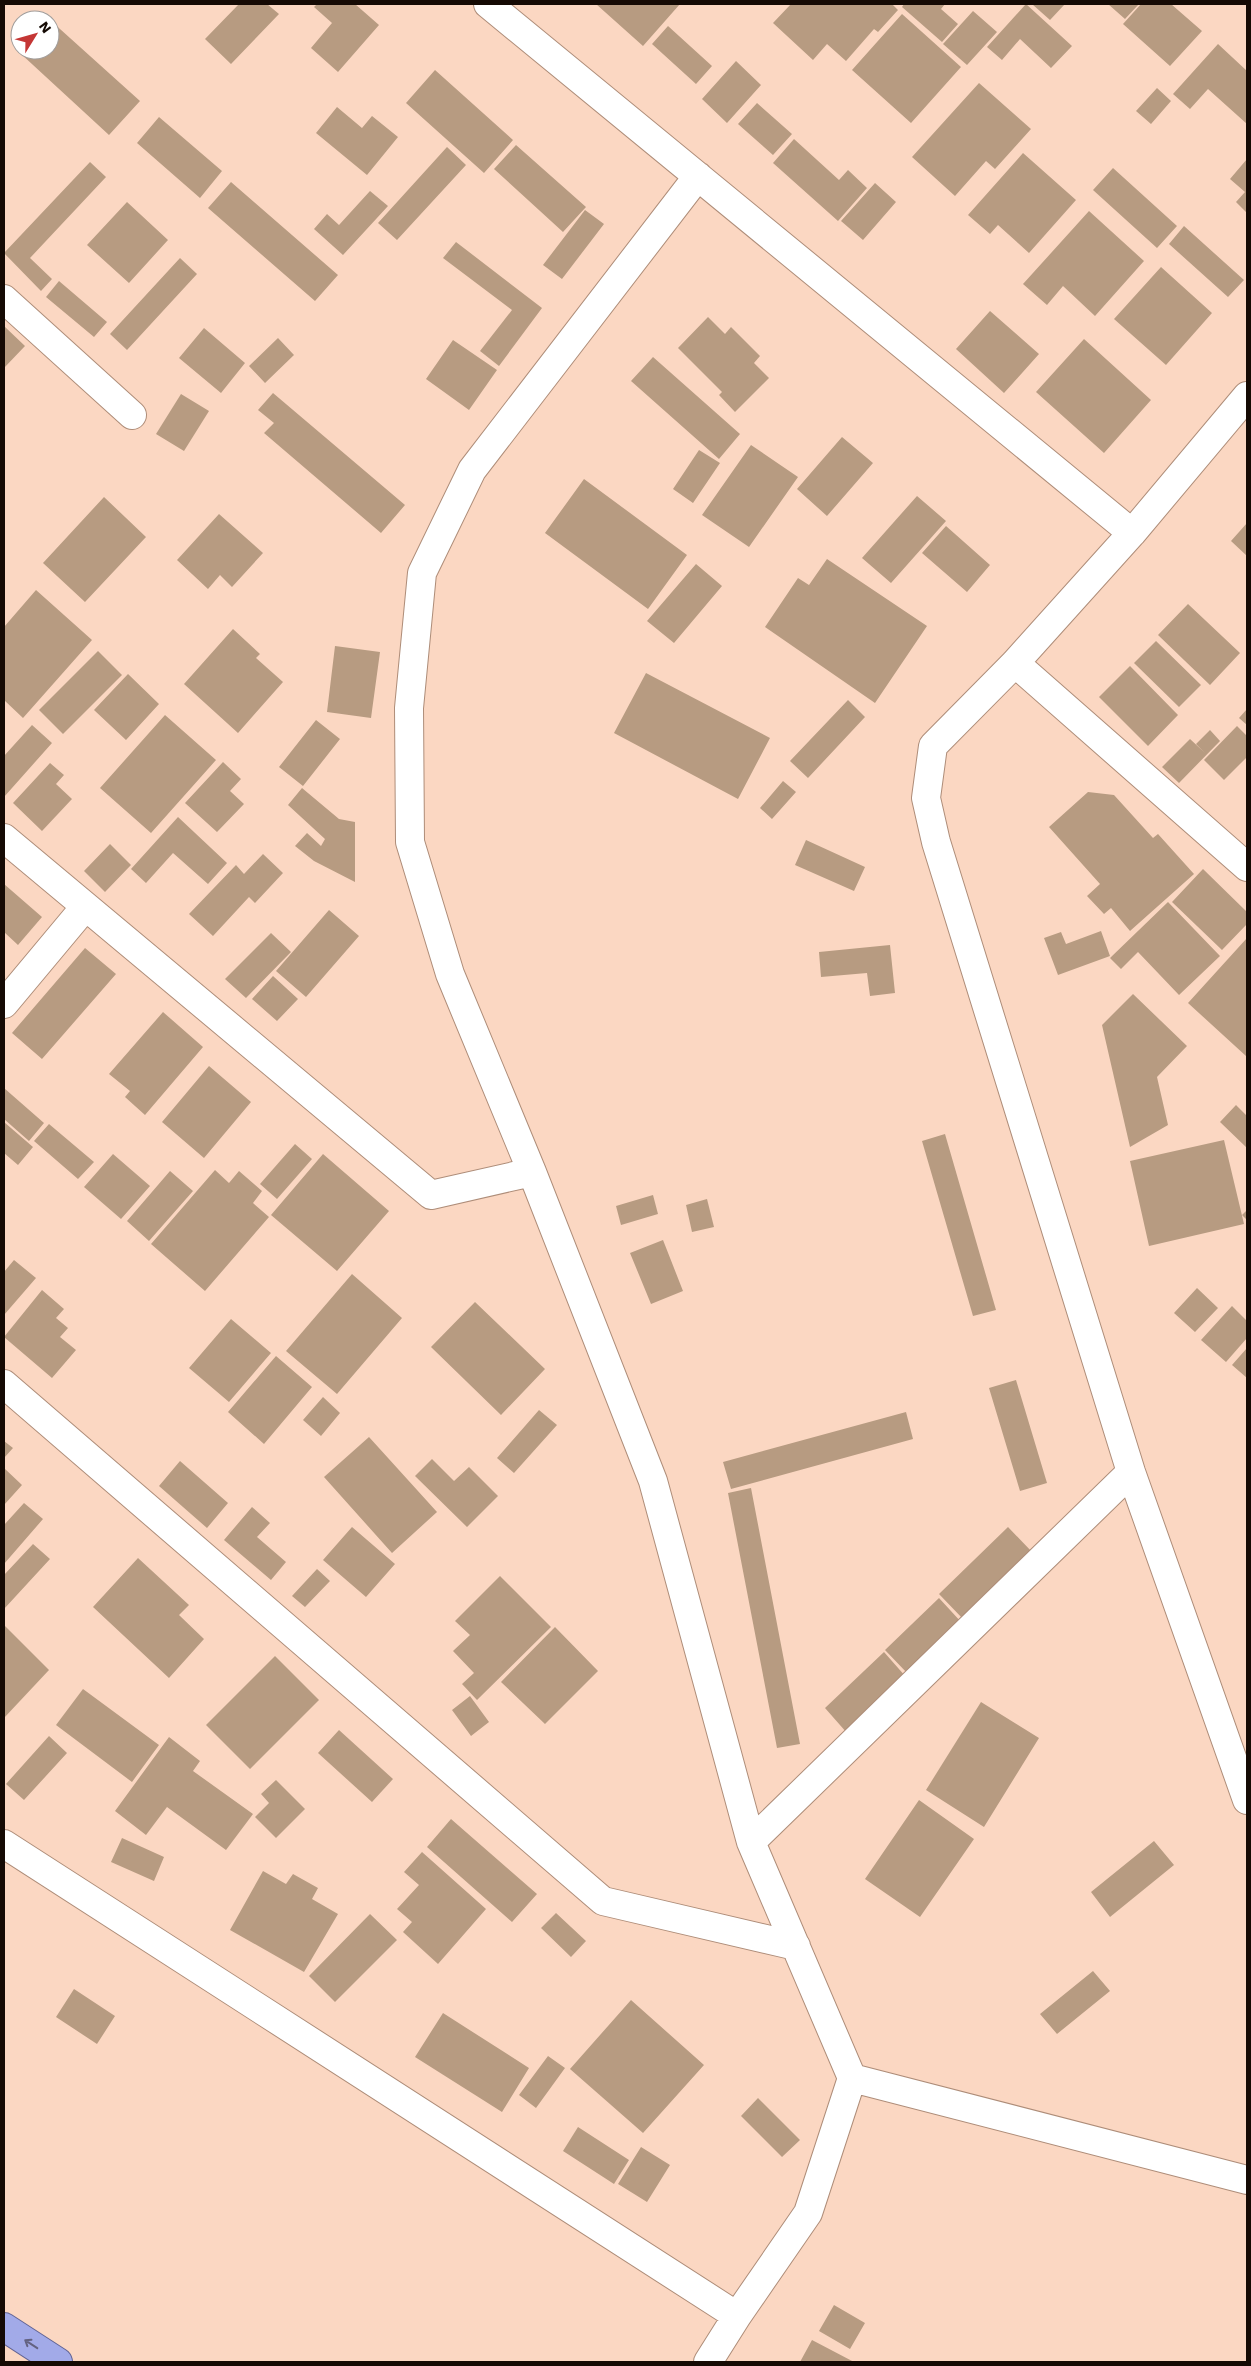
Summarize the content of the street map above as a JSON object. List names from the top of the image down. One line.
{"north":"top right"}
